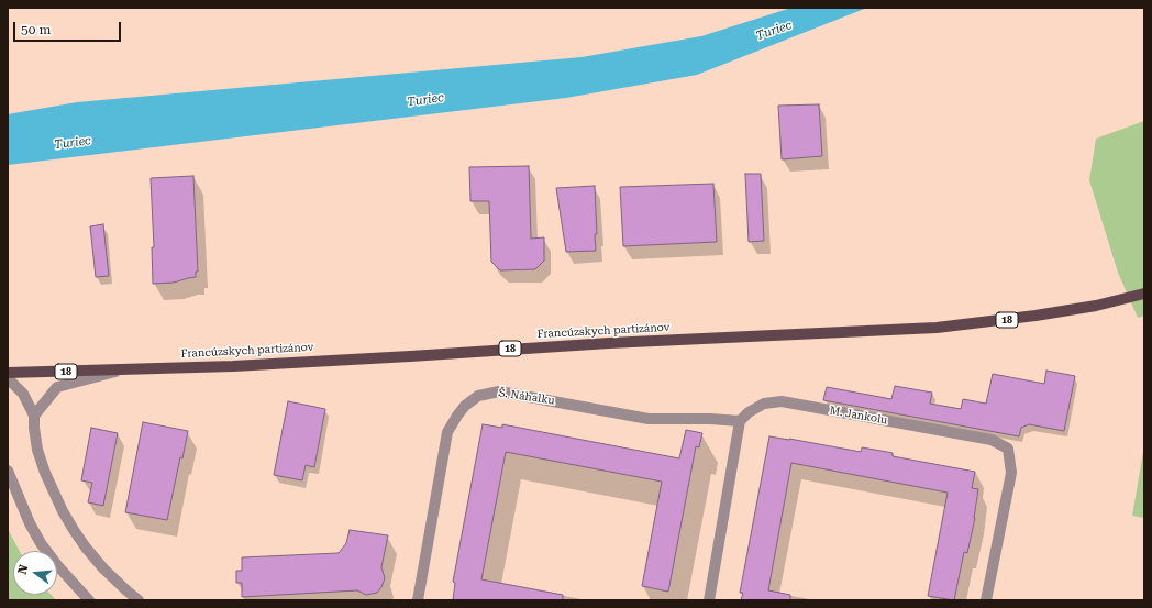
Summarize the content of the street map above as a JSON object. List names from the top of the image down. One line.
{"streets":{"main road":["18","Francúzskych partizánov"],"street":["Š. Náhalku","M. Jankolu"]},"crossings":[["Š. Náhalku","M. Jankolu"]],"water":["Turiec"],"scale_bar":"50 m","north":"left"}
